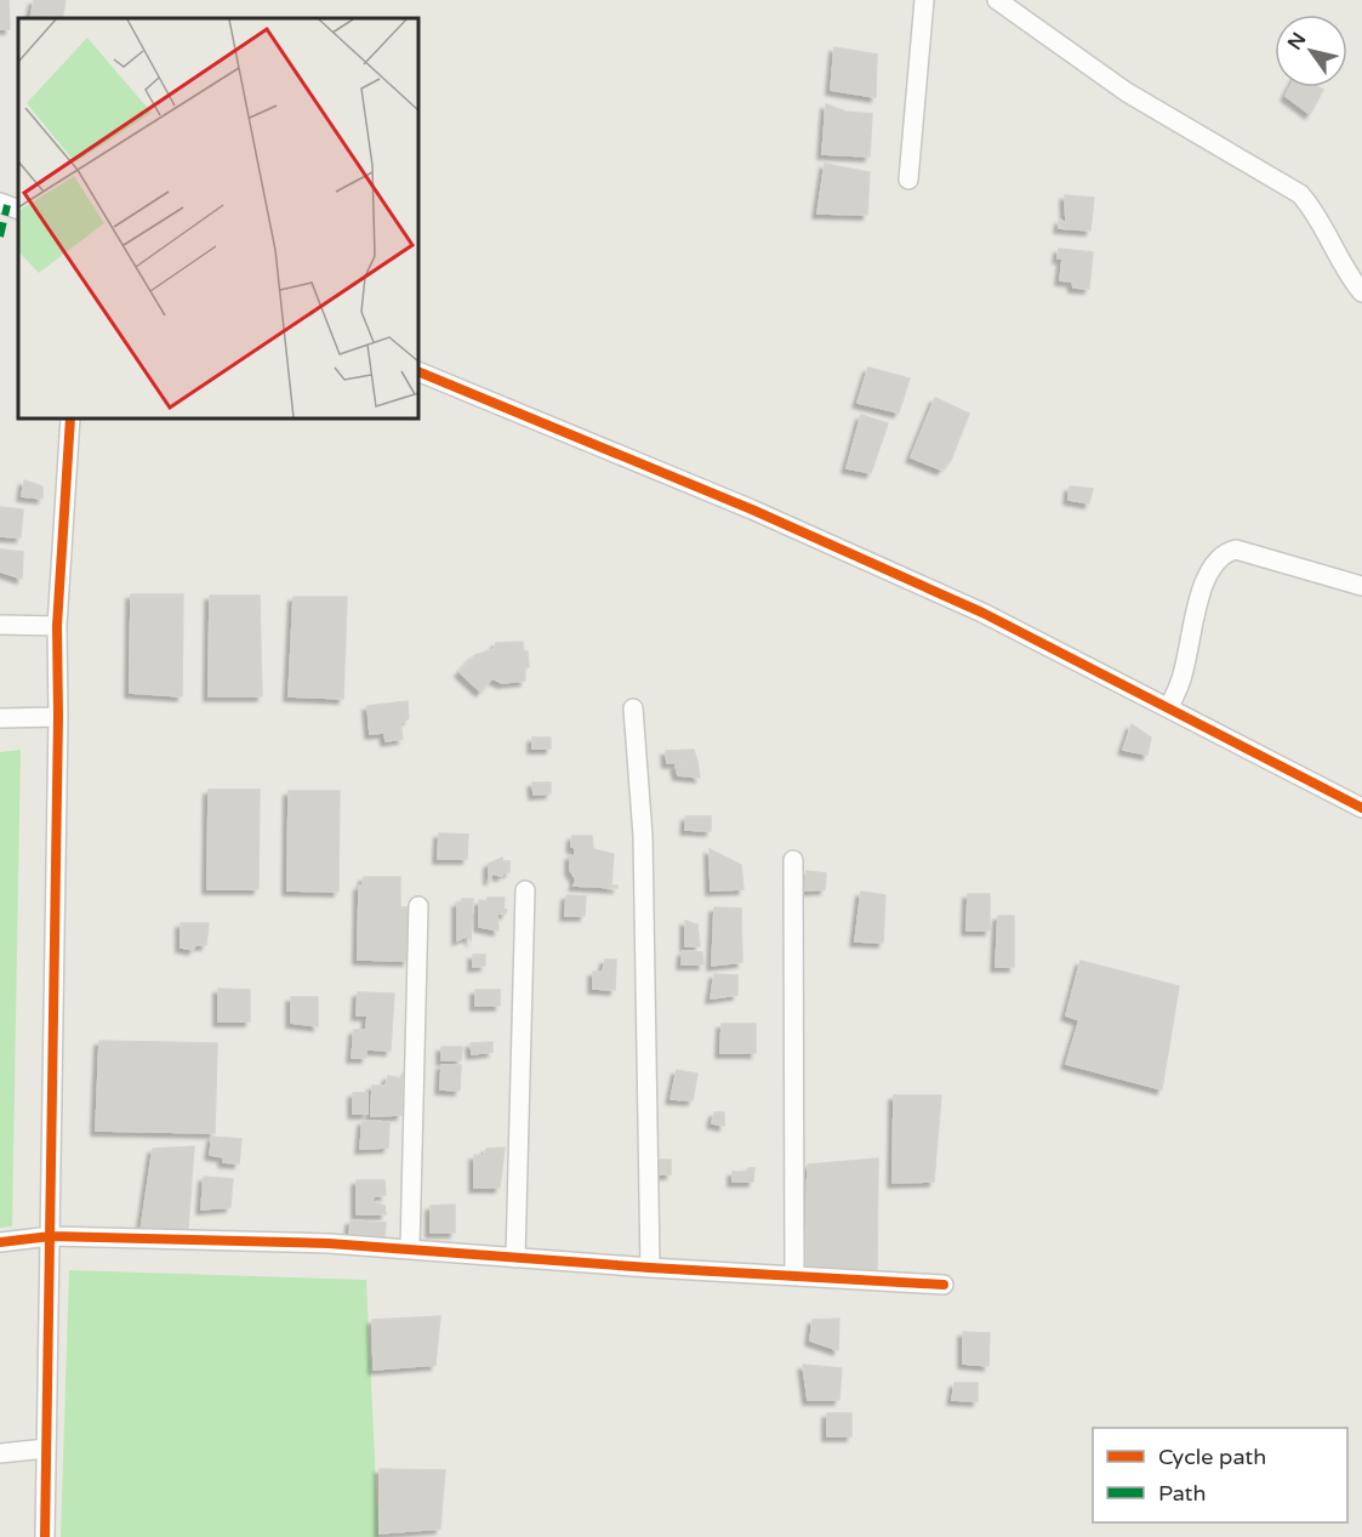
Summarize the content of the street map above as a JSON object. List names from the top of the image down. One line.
{"legend":["Cycle path","Path"],"north":"top left"}
